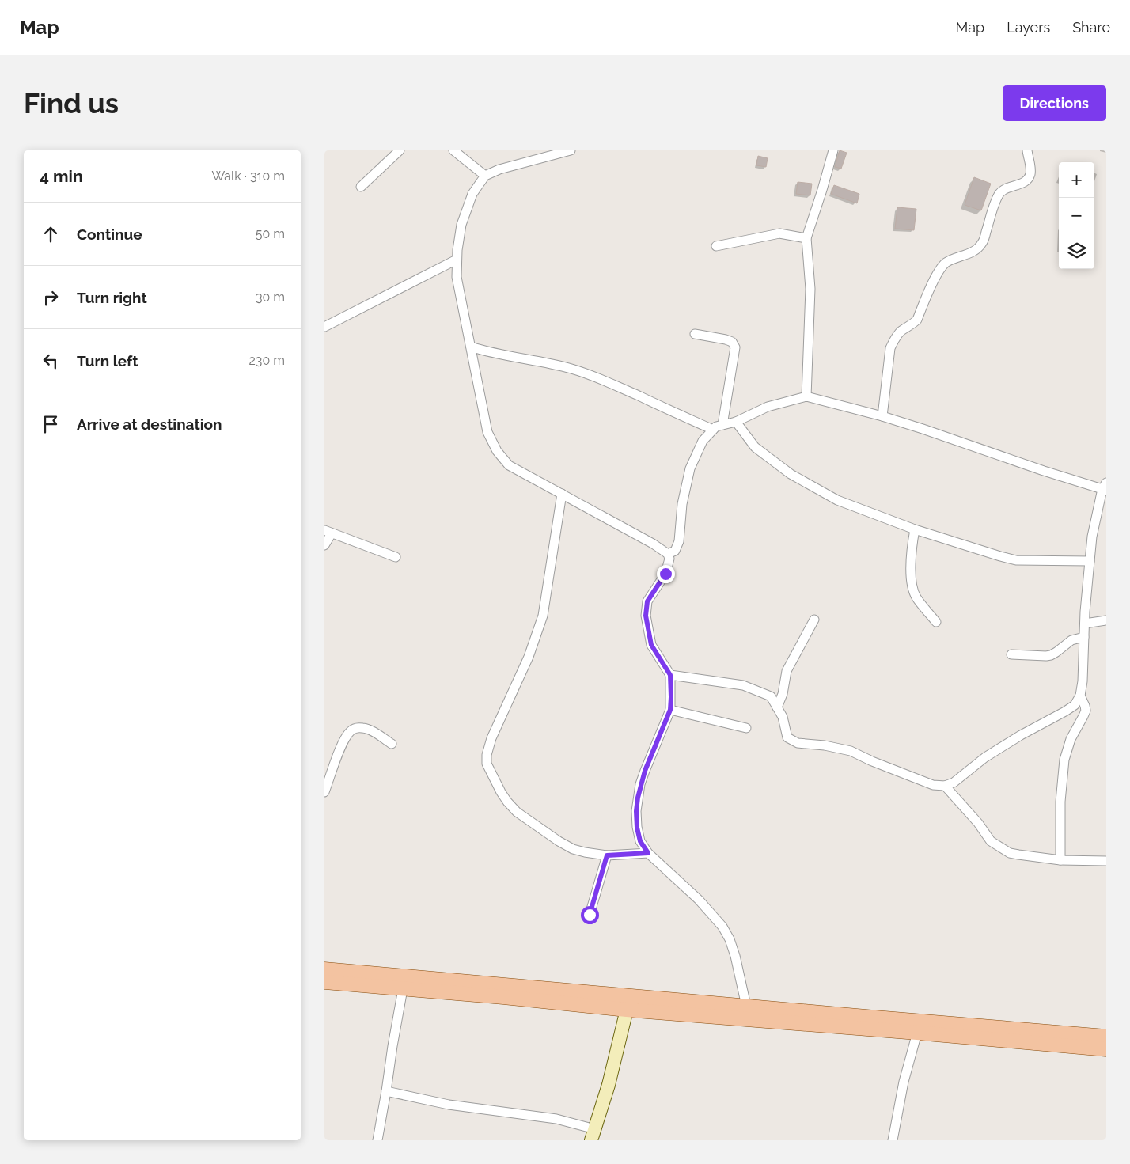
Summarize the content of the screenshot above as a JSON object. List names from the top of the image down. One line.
{"page":{"header":"Map","nav":["Map","Layers","Share"],"buttons":"Directions","title":"Find us","heading":["4 min","Walk · 310 m"],"map_buttons":["+","−"],"list":[["Continue","50 m"],["Turn right","30 m"],["Turn left","230 m"],"Arrive at destination"]}}
